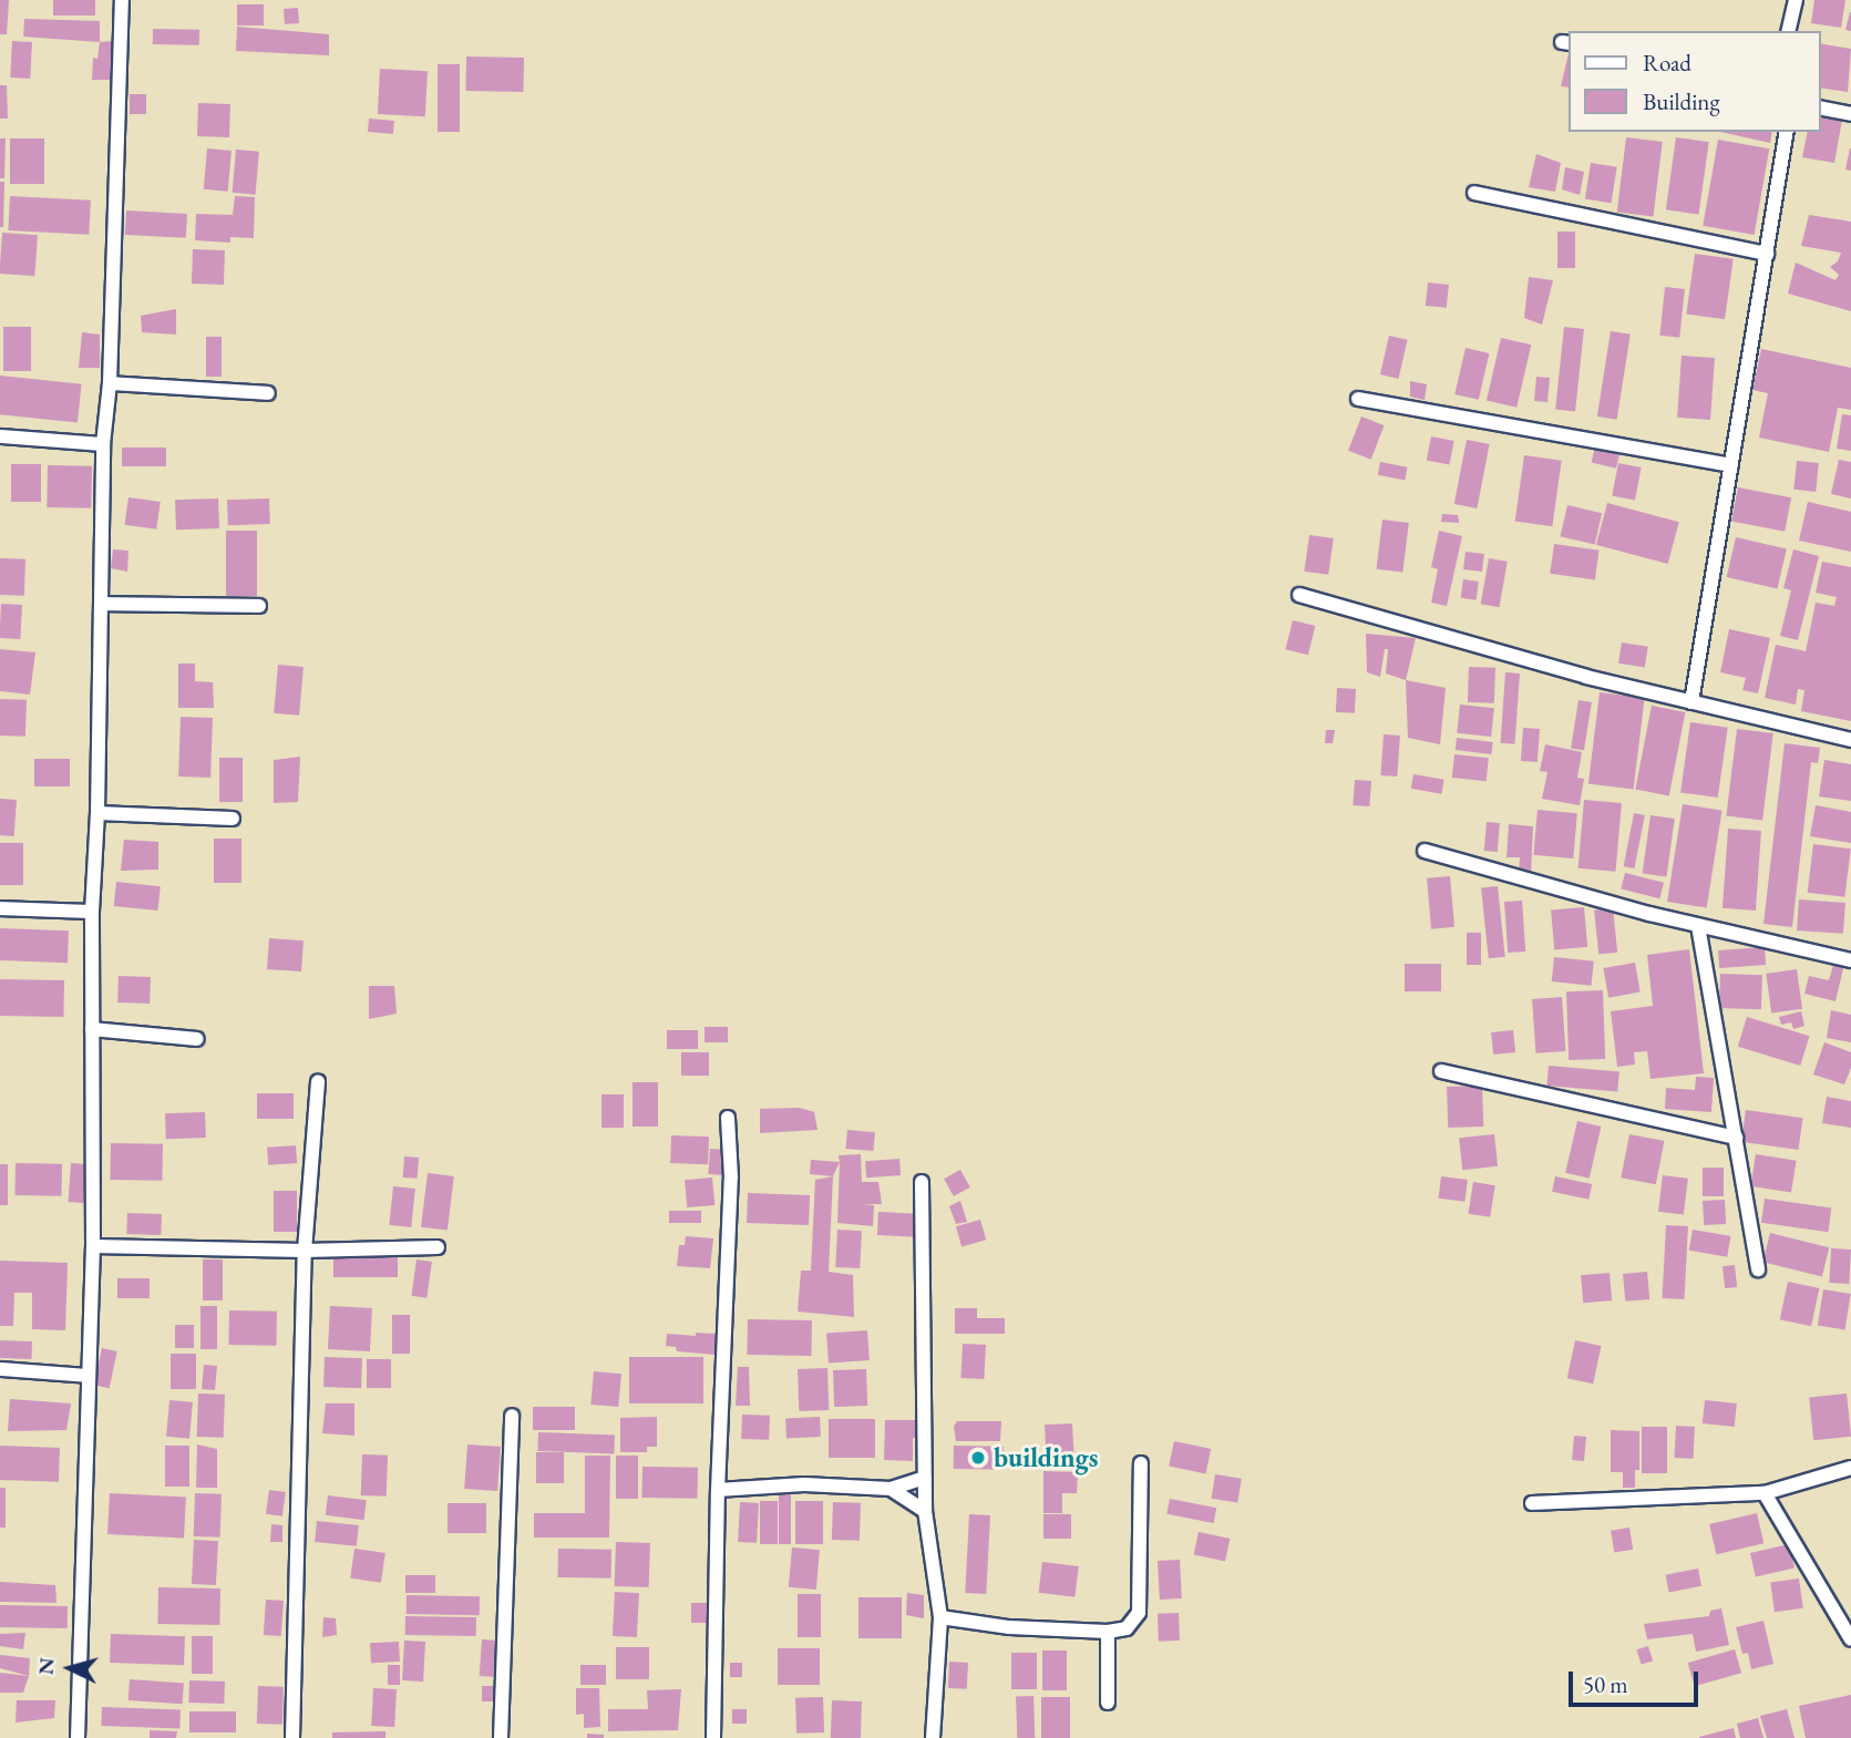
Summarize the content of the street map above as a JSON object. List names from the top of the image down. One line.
{"places":["buildings"],"legend":["Road","Building"],"scale_bar":"50 m","north":"left"}
